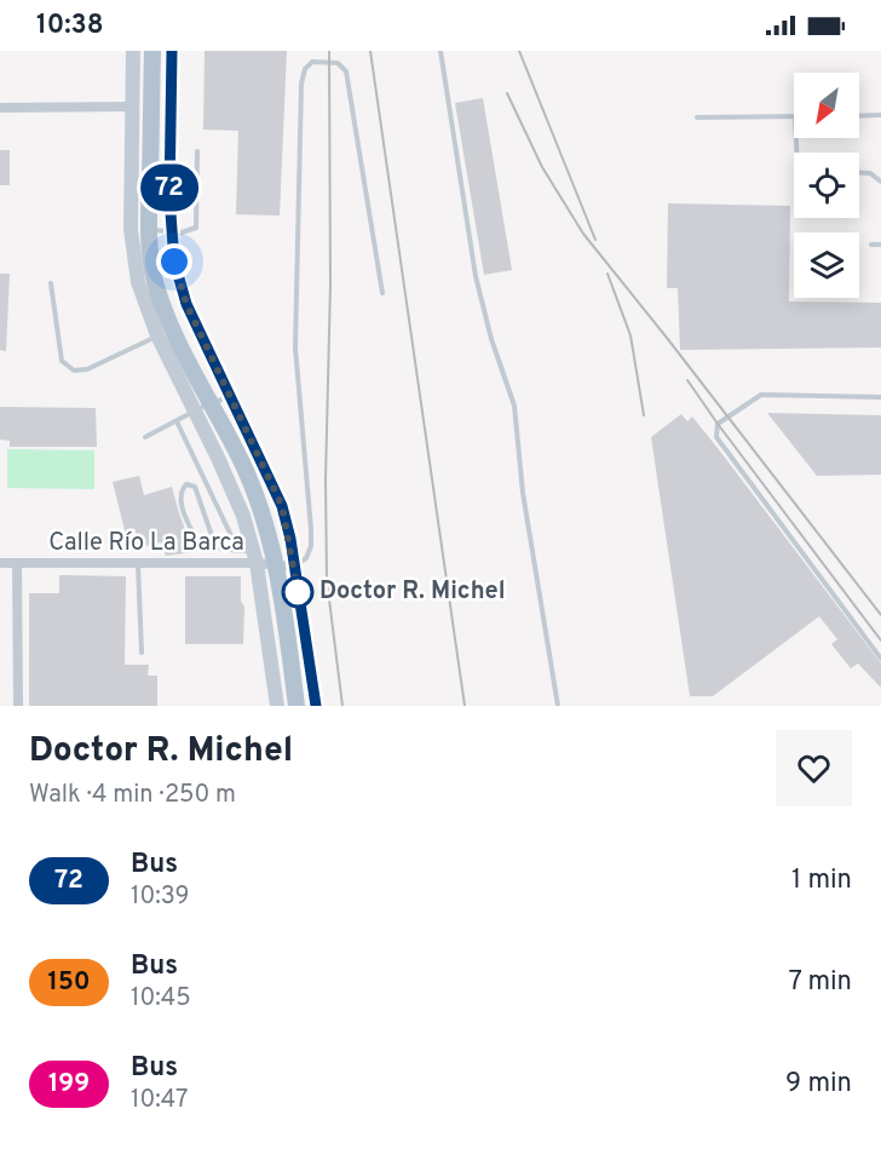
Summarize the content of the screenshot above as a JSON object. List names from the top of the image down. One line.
{"streets":{"street":["Calle Río La Barca"]},"places":["Doctor R. Michel"],"lines":["bus line 72"],"north":"bottom left","page":{"status":"10:38","on_map":"72","heading":["Doctor R. Michel","Walk · 4 min · 250 m"],"list":[{"mark":"72","name":"Bus","note":"10:39","value":"1 min"},{"mark":"150","name":"Bus","note":"10:45","value":"7 min"},{"mark":"199","name":"Bus","note":"10:47","value":"9 min"}]}}
